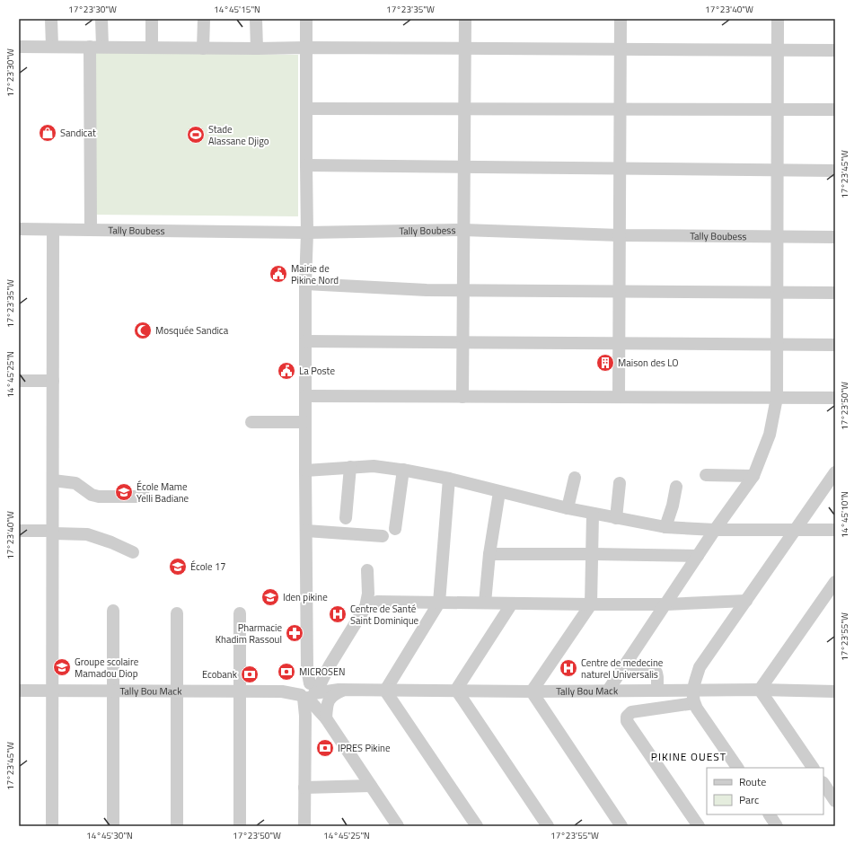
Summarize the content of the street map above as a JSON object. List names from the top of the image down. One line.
{"streets":{"street":["Tally Boubess","Tally Bou Mack"]},"districts":["PIKINE OUEST"],"places":{"shop":["Sandicat"],"sports":["Stade Alassane Djigo"],"public building":["Mairie de Pikine Nord","La Poste"],"mosque":["Mosquée Sandica"],"building":["Maison des LO"],"school or university":["École Mame Yelli Badiane","École 17","Iden pikine","Groupe scolaire Mamadou Diop"],"hospital":["Centre de Santé Saint Dominique","Centre de medecine naturel Universalis"],"pharmacy":["Pharmacie Khadim Rassoul"],"bank":["MICROSEN","Ecobank","IPRES Pikine"]},"legend":["Route","Parc"],"coordinates":["17°23'30\"W","14°45'15\"N","17°23'35\"W","17°23'40\"W","17°23'45\"W","14°45'25\"N","17°23'50\"W","14°45'10\"N","17°23'55\"W","14°45'30\"N"]}
